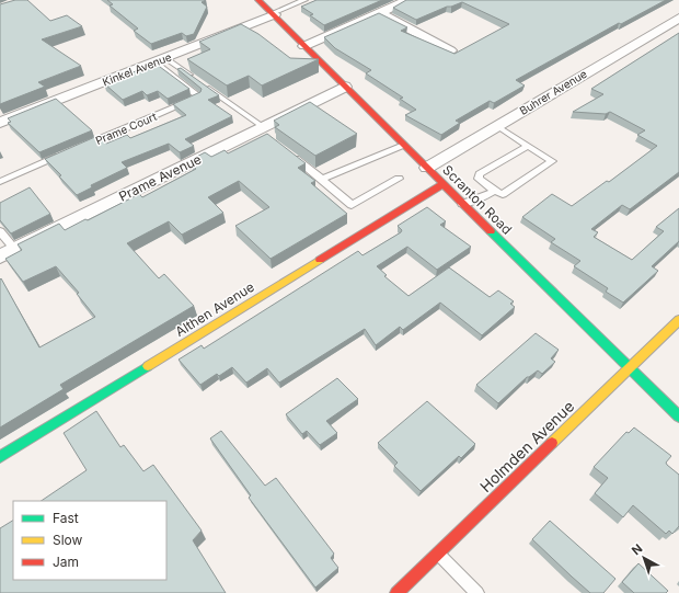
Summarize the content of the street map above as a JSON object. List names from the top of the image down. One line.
{"streets":{"street":["Kinkel Avenue","Buhrer Avenue","Prame Avenue","Scranton Road","Althen Avenue","Holmden Avenue"],"lane":["Prame Court"]},"crossings":[["Kinkel Avenue","Prame Court"],["Kinkel Avenue","Scranton Road"],["Buhrer Avenue","Scranton Road"],["Prame Avenue","Scranton Road"],["Scranton Road","Althen Avenue"],["Scranton Road","Holmden Avenue"]],"legend":["Fast","Slow","Jam"],"north":"top left"}
